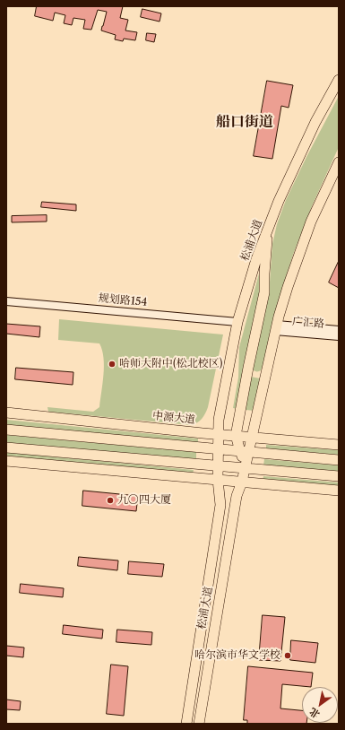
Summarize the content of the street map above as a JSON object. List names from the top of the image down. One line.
{"streets":{"highway":["松浦大道","中源大道"],"street":["规划路154","广汇路"]},"crossings":[["松浦大道","规划路154"],["松浦大道","中源大道"]],"districts":["船口街道"],"places":["哈师大附中(松北校区)","九〇四大厦","哈尔滨市华文学校"],"north":"bottom left"}
